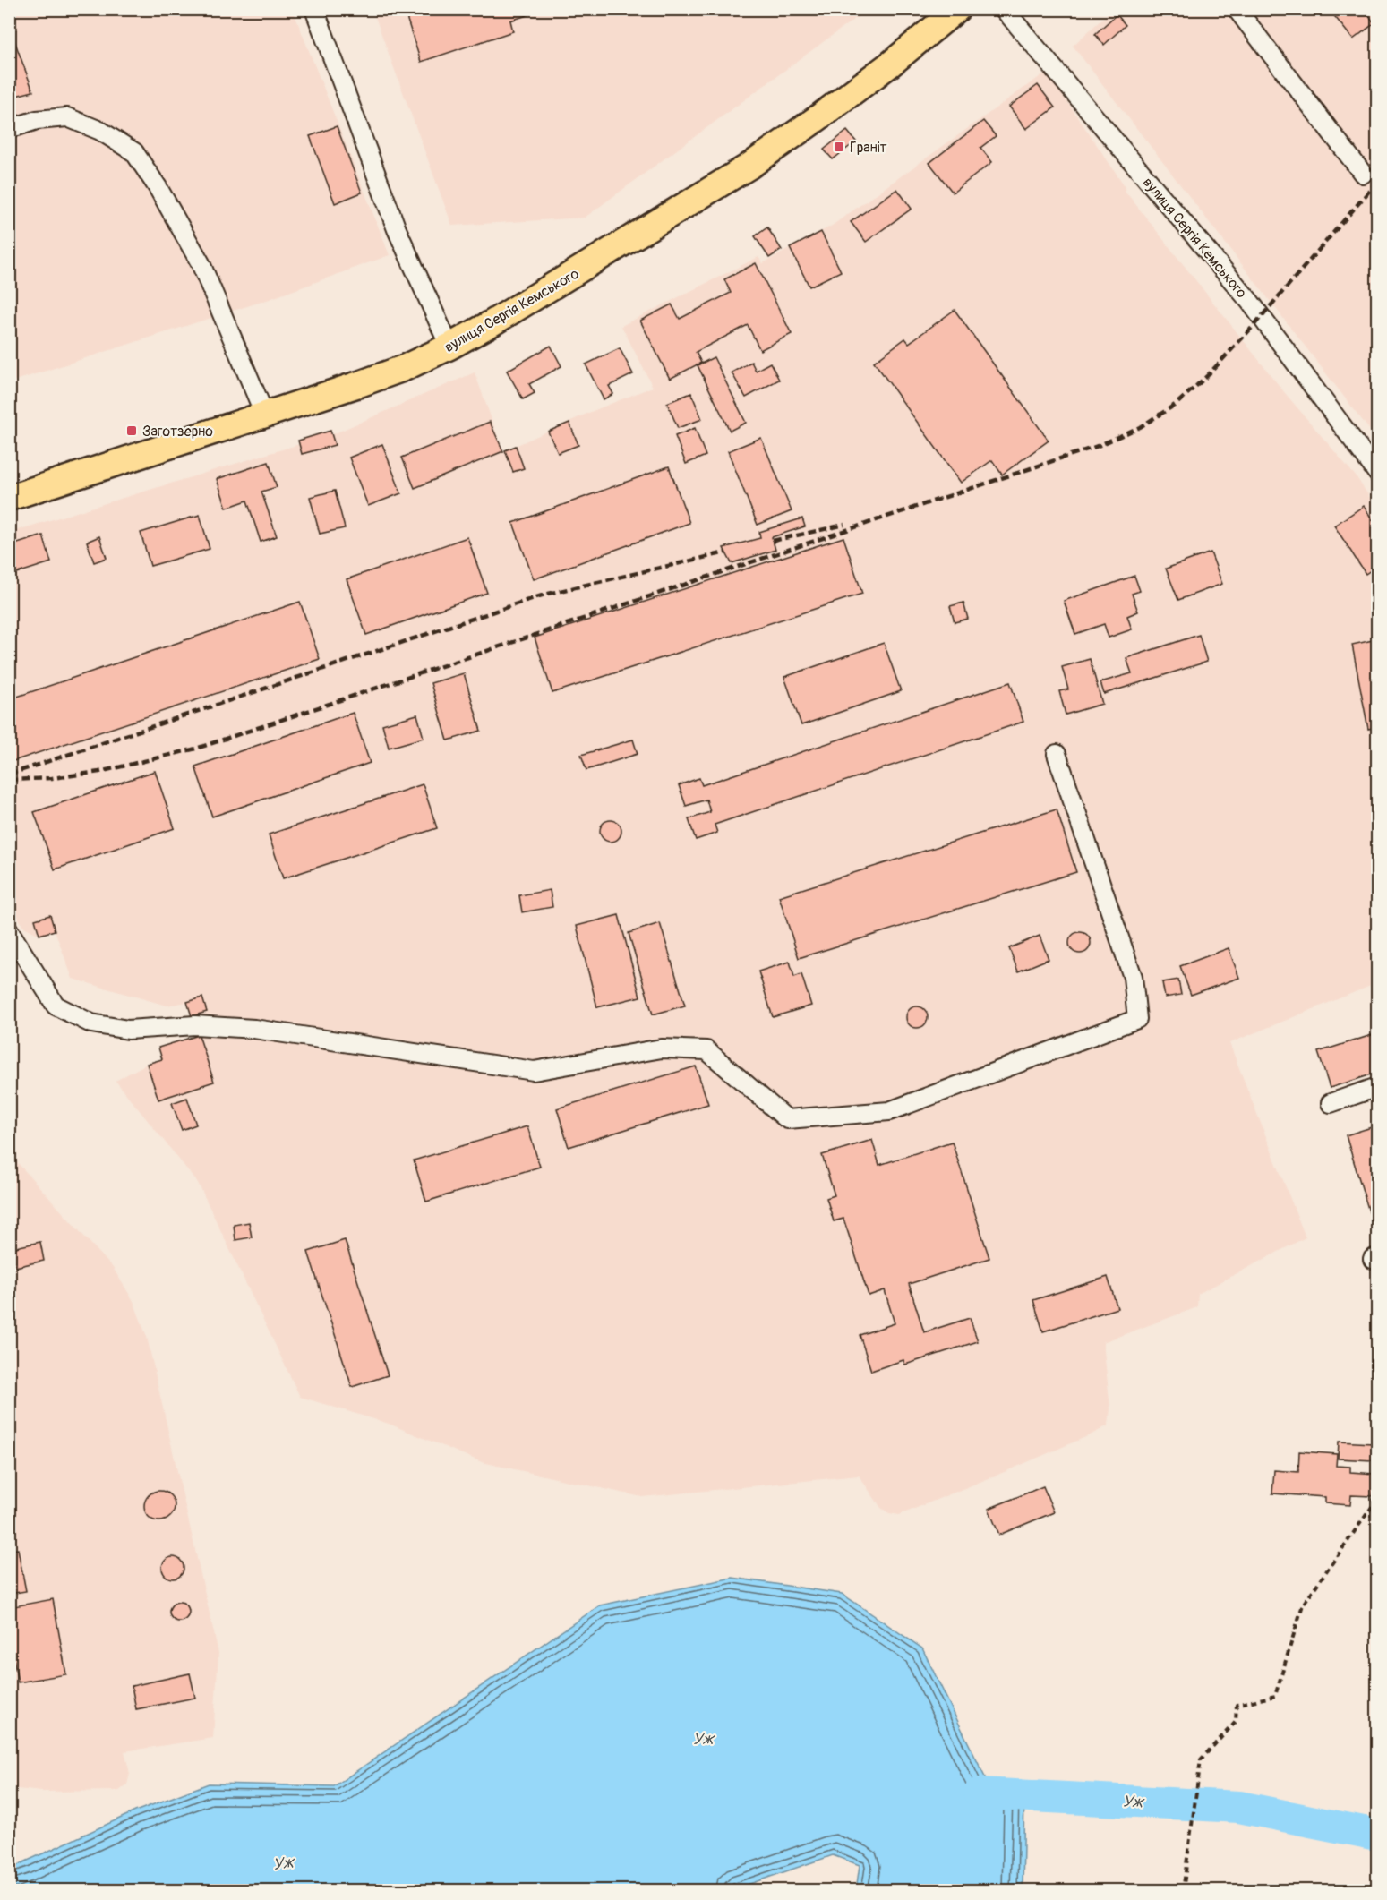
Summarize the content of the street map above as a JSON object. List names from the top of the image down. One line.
{"streets":{"highway":["вулиця Сергія Кемського"]},"water":["Уж"],"places":{"transit":["Граніт","Заготзерно"]}}
